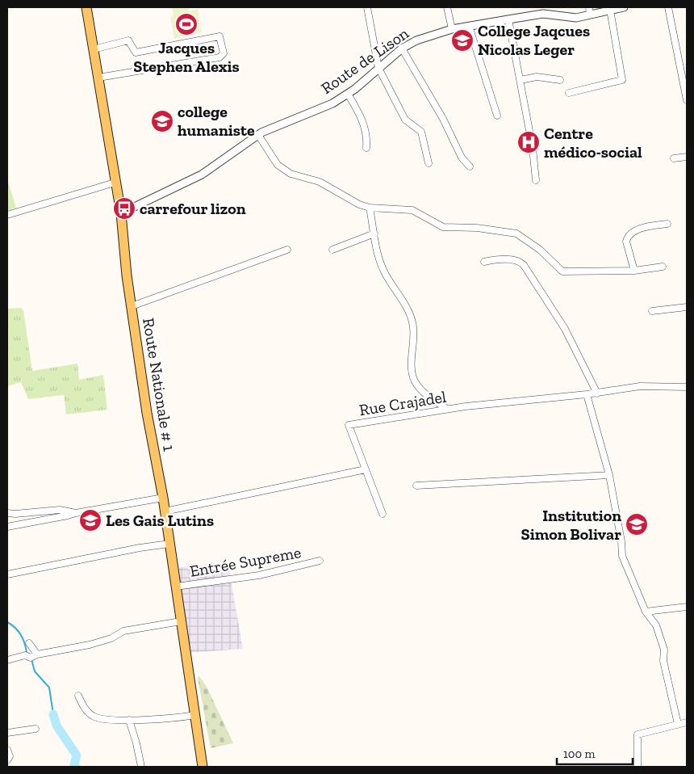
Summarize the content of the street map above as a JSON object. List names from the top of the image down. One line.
{"streets":{"main road":["Route Nationale # 1"],"street":["Route de Lison","Rue Crajadel","Entrée Supreme"]},"crossings":[["Route de Lison","Route Nationale # 1"],["Route Nationale # 1","Entrée Supreme"]],"places":{"sports":["Jacques Stephen Alexis"],"school or university":["College Jaqcues Nicolas Leger","college humaniste","Les Gais Lutins","Institution Simon Bolivar"],"hospital":["Centre médico-social"],"bus stop":["carrefour lizon"]},"scale_bar":"100 m"}
